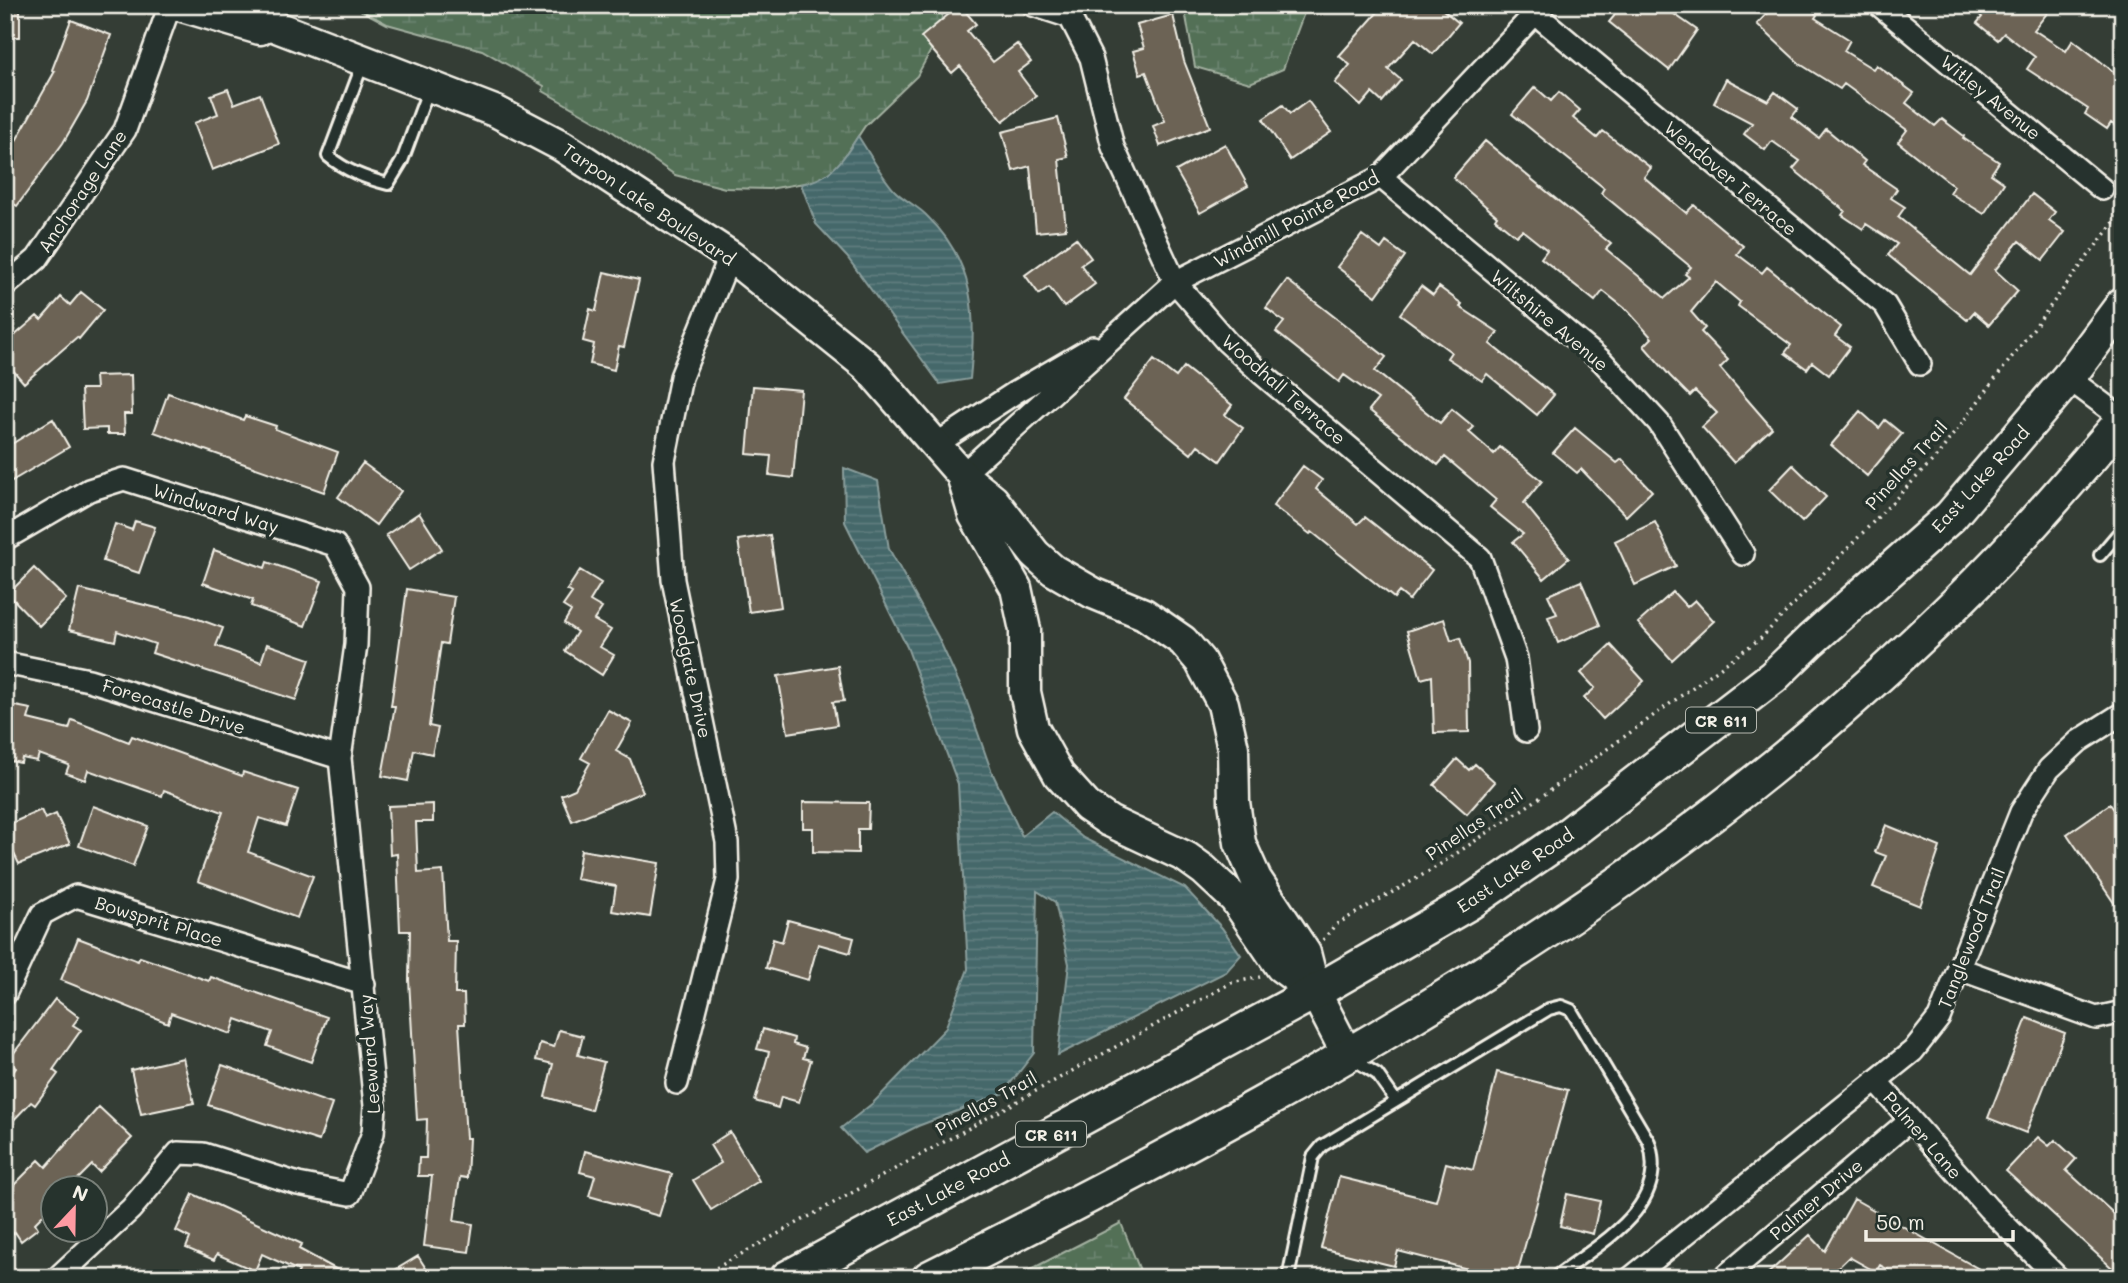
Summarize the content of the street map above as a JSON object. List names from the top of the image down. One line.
{"streets":{"main road":["East Lake Road","CR 611"],"street":["Witley Avenue","Wendover Terrace","Anchorage Lane","Tarpon Lake Boulevard","Windmill Pointe Road","Wiltshire Avenue","Woodhall Terrace","Windward Way","Woodgate Drive","Forecastle Drive","Bowsprit Place","Tanglewood Trail","Leeward Way","Palmer Lane","Palmer Drive"],"path":["Pinellas Trail"]},"crossings":[["Wendover Terrace","Windmill Pointe Road"],["Tarpon Lake Boulevard","Windmill Pointe Road"],["Tarpon Lake Boulevard","Pinellas Trail"],["Tarpon Lake Boulevard","East Lake Road"],["Tarpon Lake Boulevard","Woodgate Drive"],["Windmill Pointe Road","Wiltshire Avenue"],["Windmill Pointe Road","Woodhall Terrace"],["Windward Way","Leeward Way"],["Forecastle Drive","Leeward Way"],["Bowsprit Place","Leeward Way"],["Tanglewood Trail","Palmer Lane"],["Palmer Lane","Palmer Drive"]],"scale_bar":"50 m","north":"top"}
